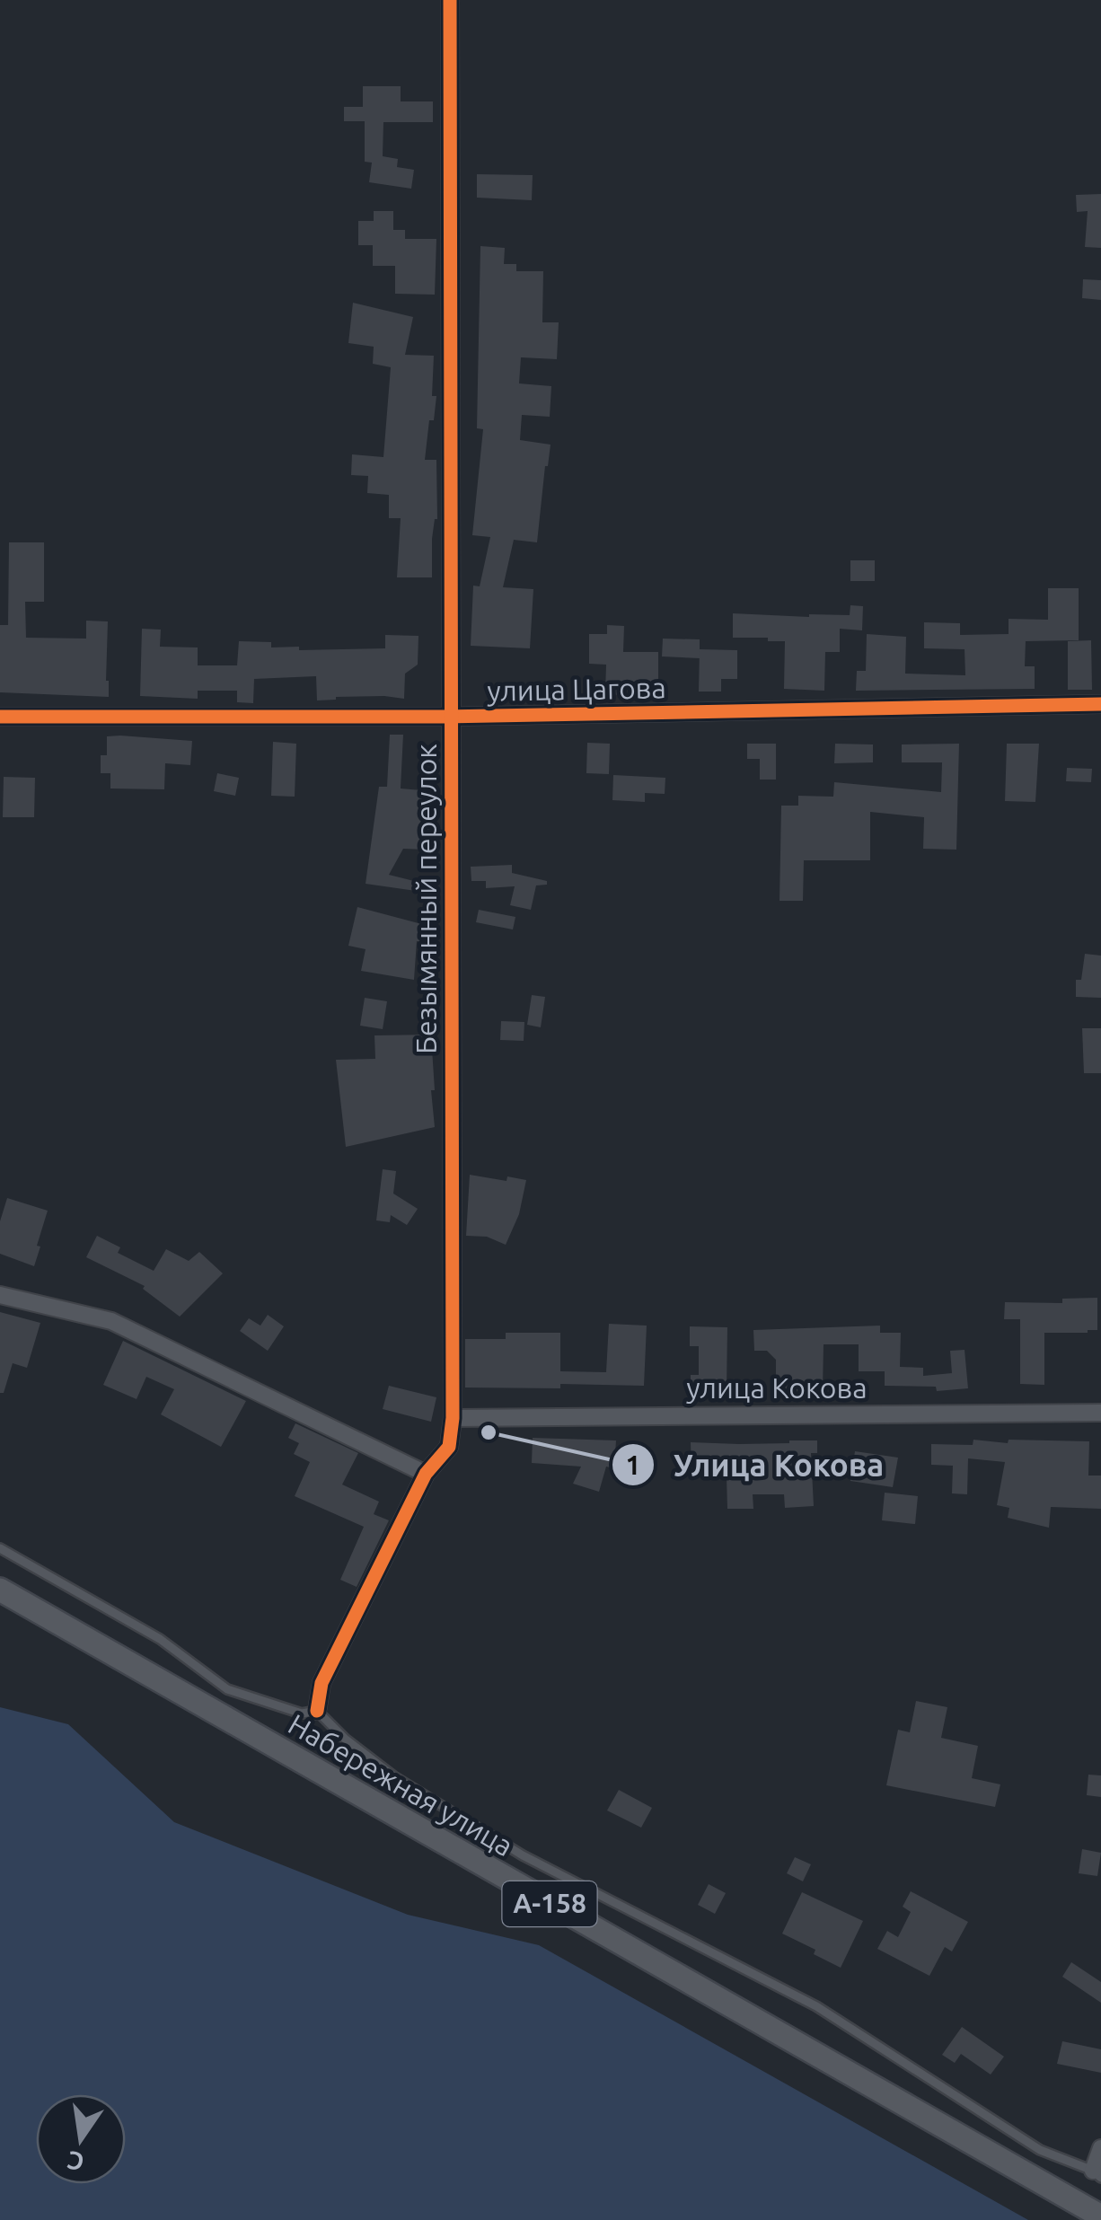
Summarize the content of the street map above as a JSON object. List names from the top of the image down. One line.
{"streets":{"main road":["Набережная улица","А-158"],"street":["улица Цагова","Безымянный переулок","улица Кокова"]},"crossings":[["улица Цагова","Безымянный переулок"],["Безымянный переулок","улица Кокова"]],"places":["Улица Кокова"],"north":"bottom"}
